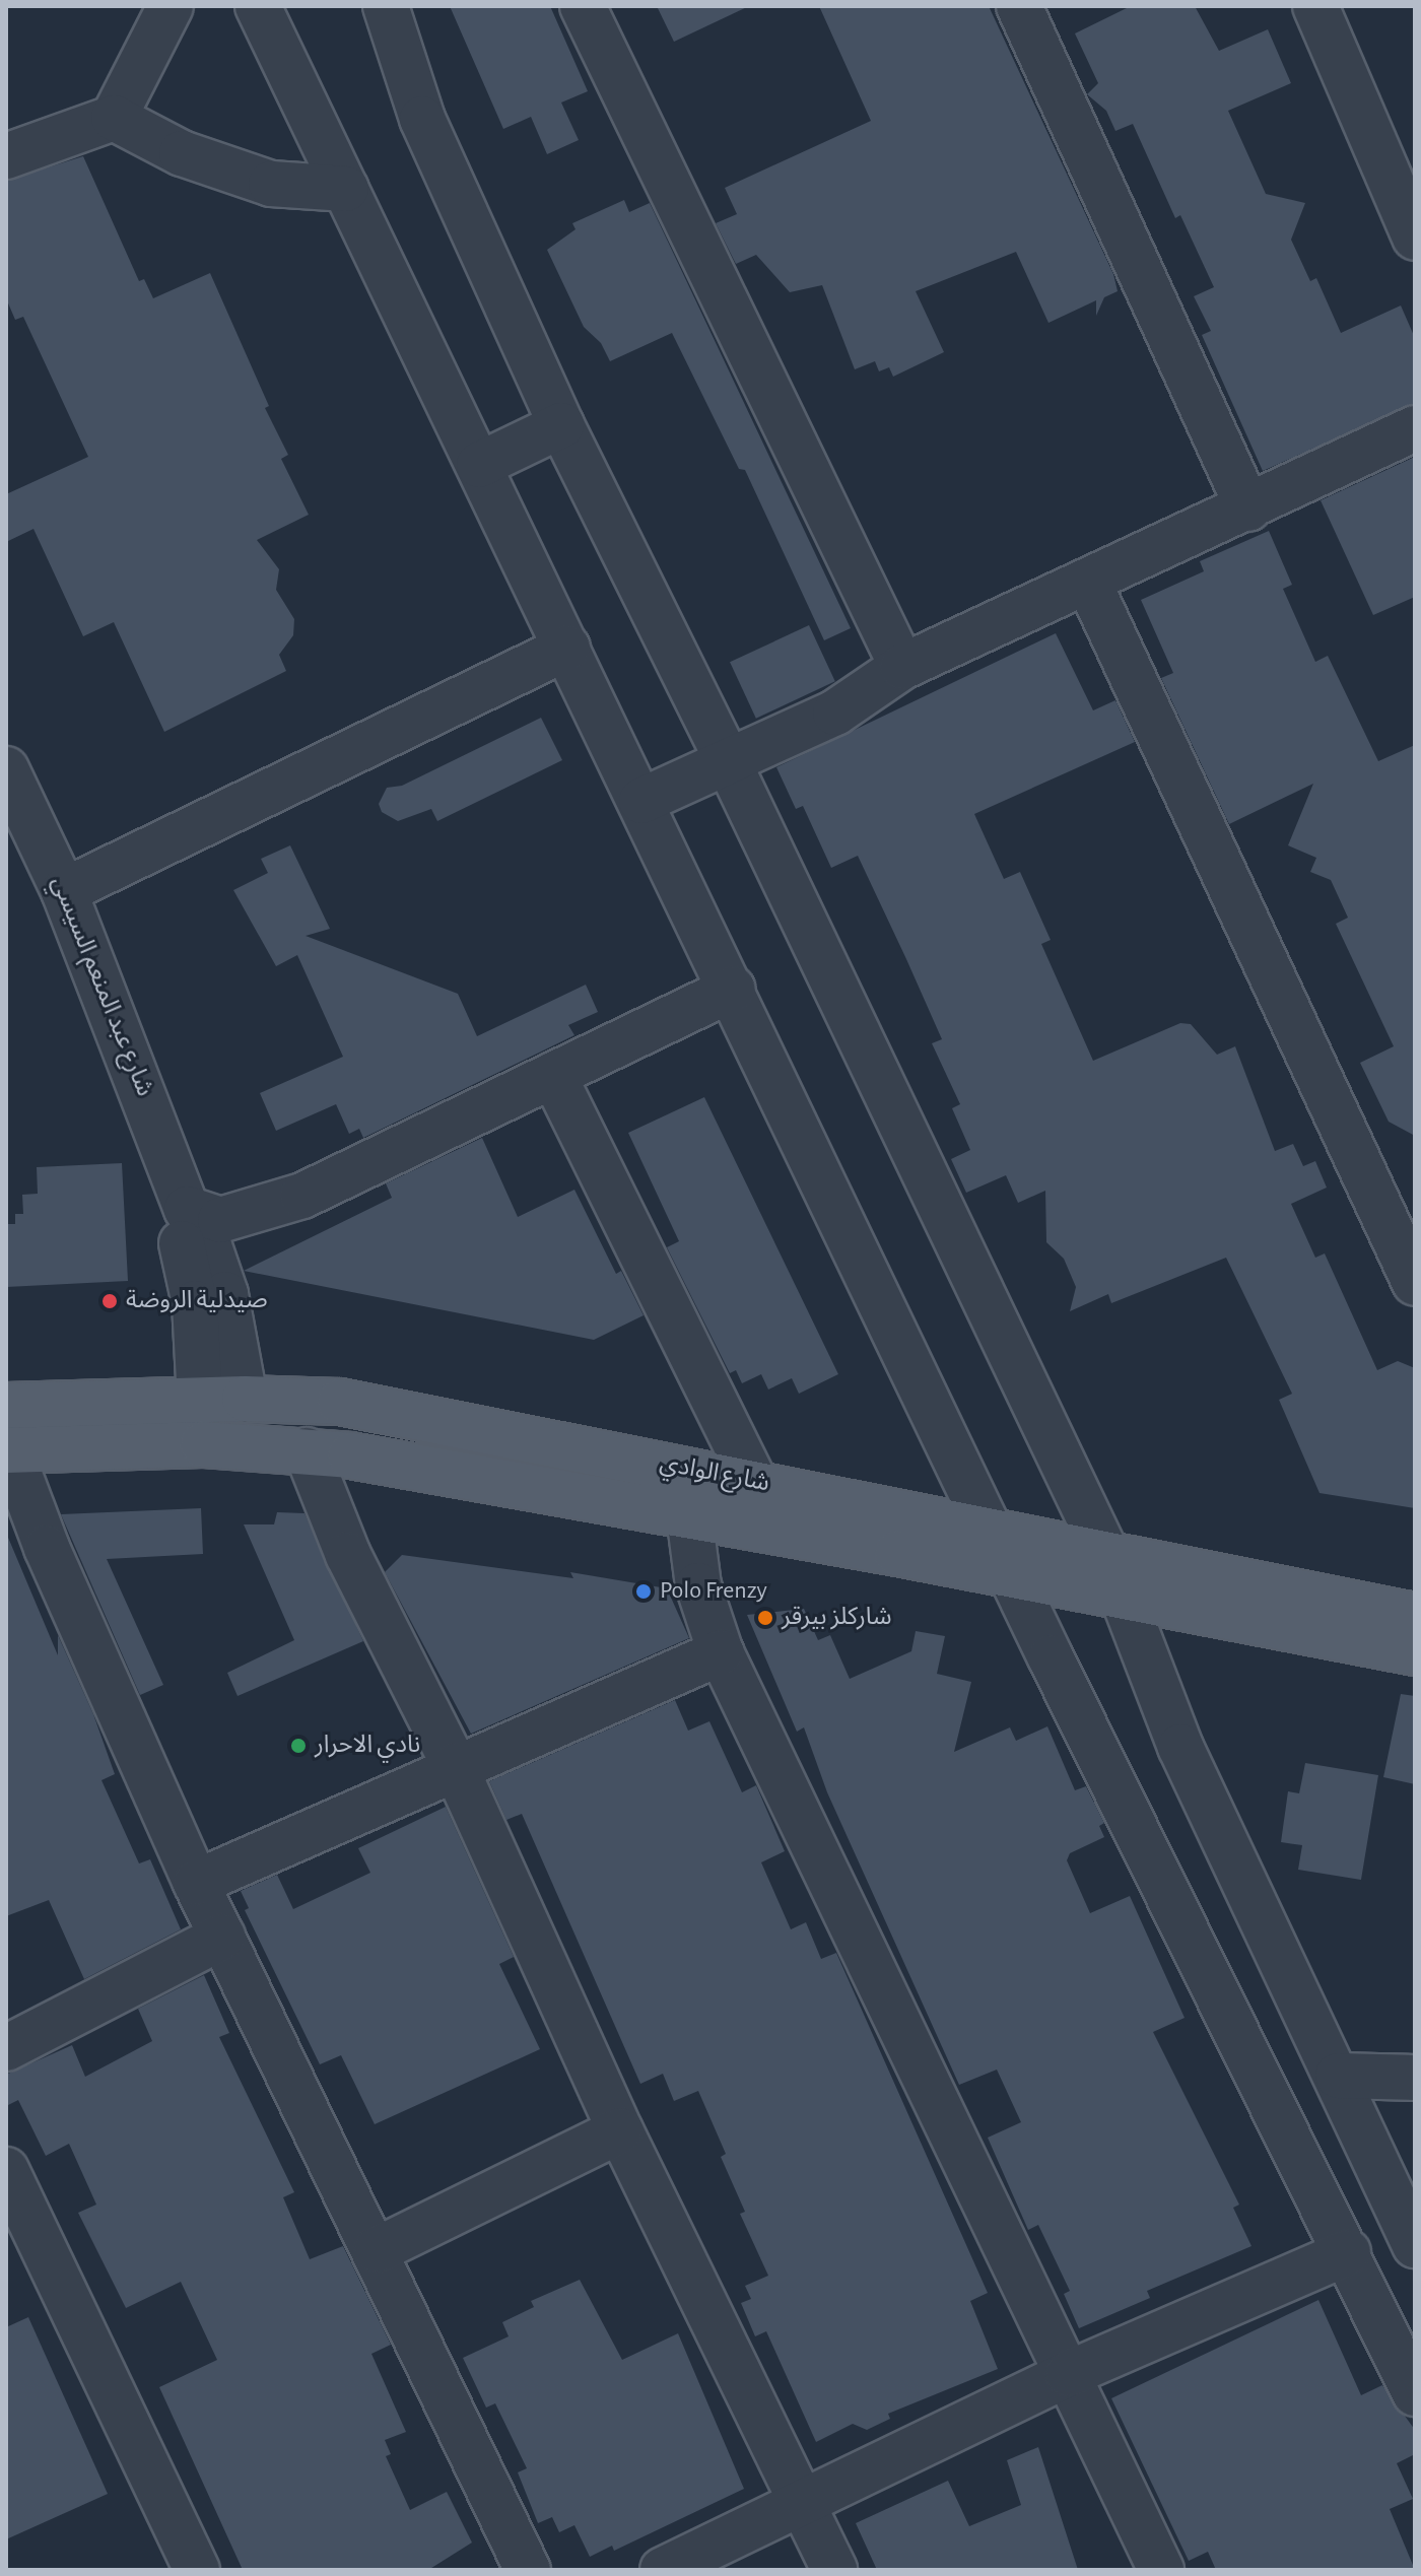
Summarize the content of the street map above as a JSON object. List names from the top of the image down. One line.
{"streets":{"main road":["شارع الوادي"],"street":["شارع عبد المنعم السيسي"]},"crossings":[["شارع عبد المنعم السيسي","شارع الوادي"]],"places":["صيدلية الروضة","Polo Frenzy","شاركلز بيرقر","نادي الاحرار"]}
